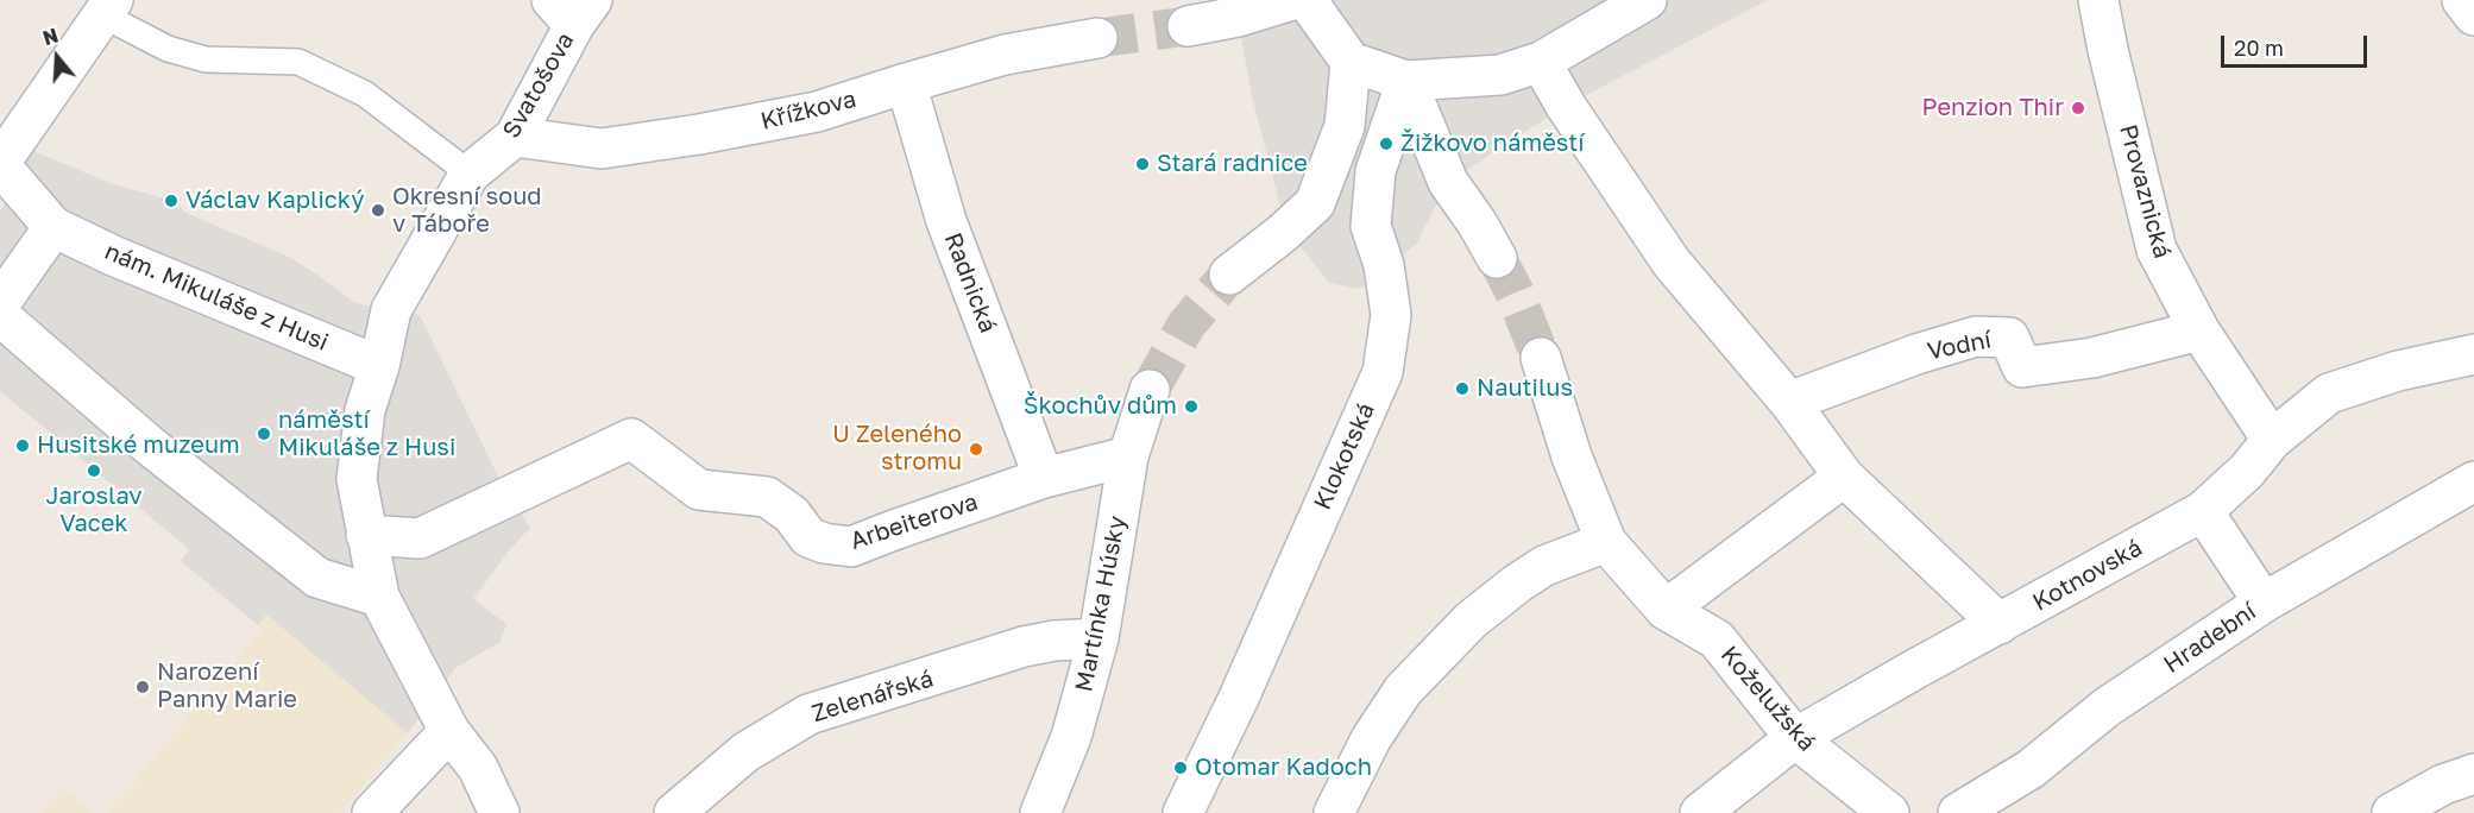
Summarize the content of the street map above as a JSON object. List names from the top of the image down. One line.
{"streets":{"street":["Svatošova","Křížkova","Provaznická","Radnická","nám. Mikuláše z Husi","Vodní","Klokotská","Arbeiterova","Kotnovská","Martínka Húsky","Hradební","Zelenářská","Koželužská"]},"crossings":[["Svatošova","Křížkova"],["Svatošova","nám. Mikuláše z Husi"],["Křížkova","Radnická"],["Provaznická","Vodní"],["Provaznická","Kotnovská"],["Radnická","Arbeiterova"],["Arbeiterova","Martínka Húsky"],["Kotnovská","Koželužská"],["Martínka Húsky","Zelenářská"]],"places":["Penzion Thir","Žižkovo náměstí","Stará radnice","Václav Kaplický","Okresní soud v Táboře","Nautilus","Škochův dům","náměstí Mikuláše z Husi","Husitské muzeum","U Zeleného stromu","Jaroslav Vacek","Narození Panny Marie","Otomar Kadoch"],"scale_bar":"20 m","north":"top"}
